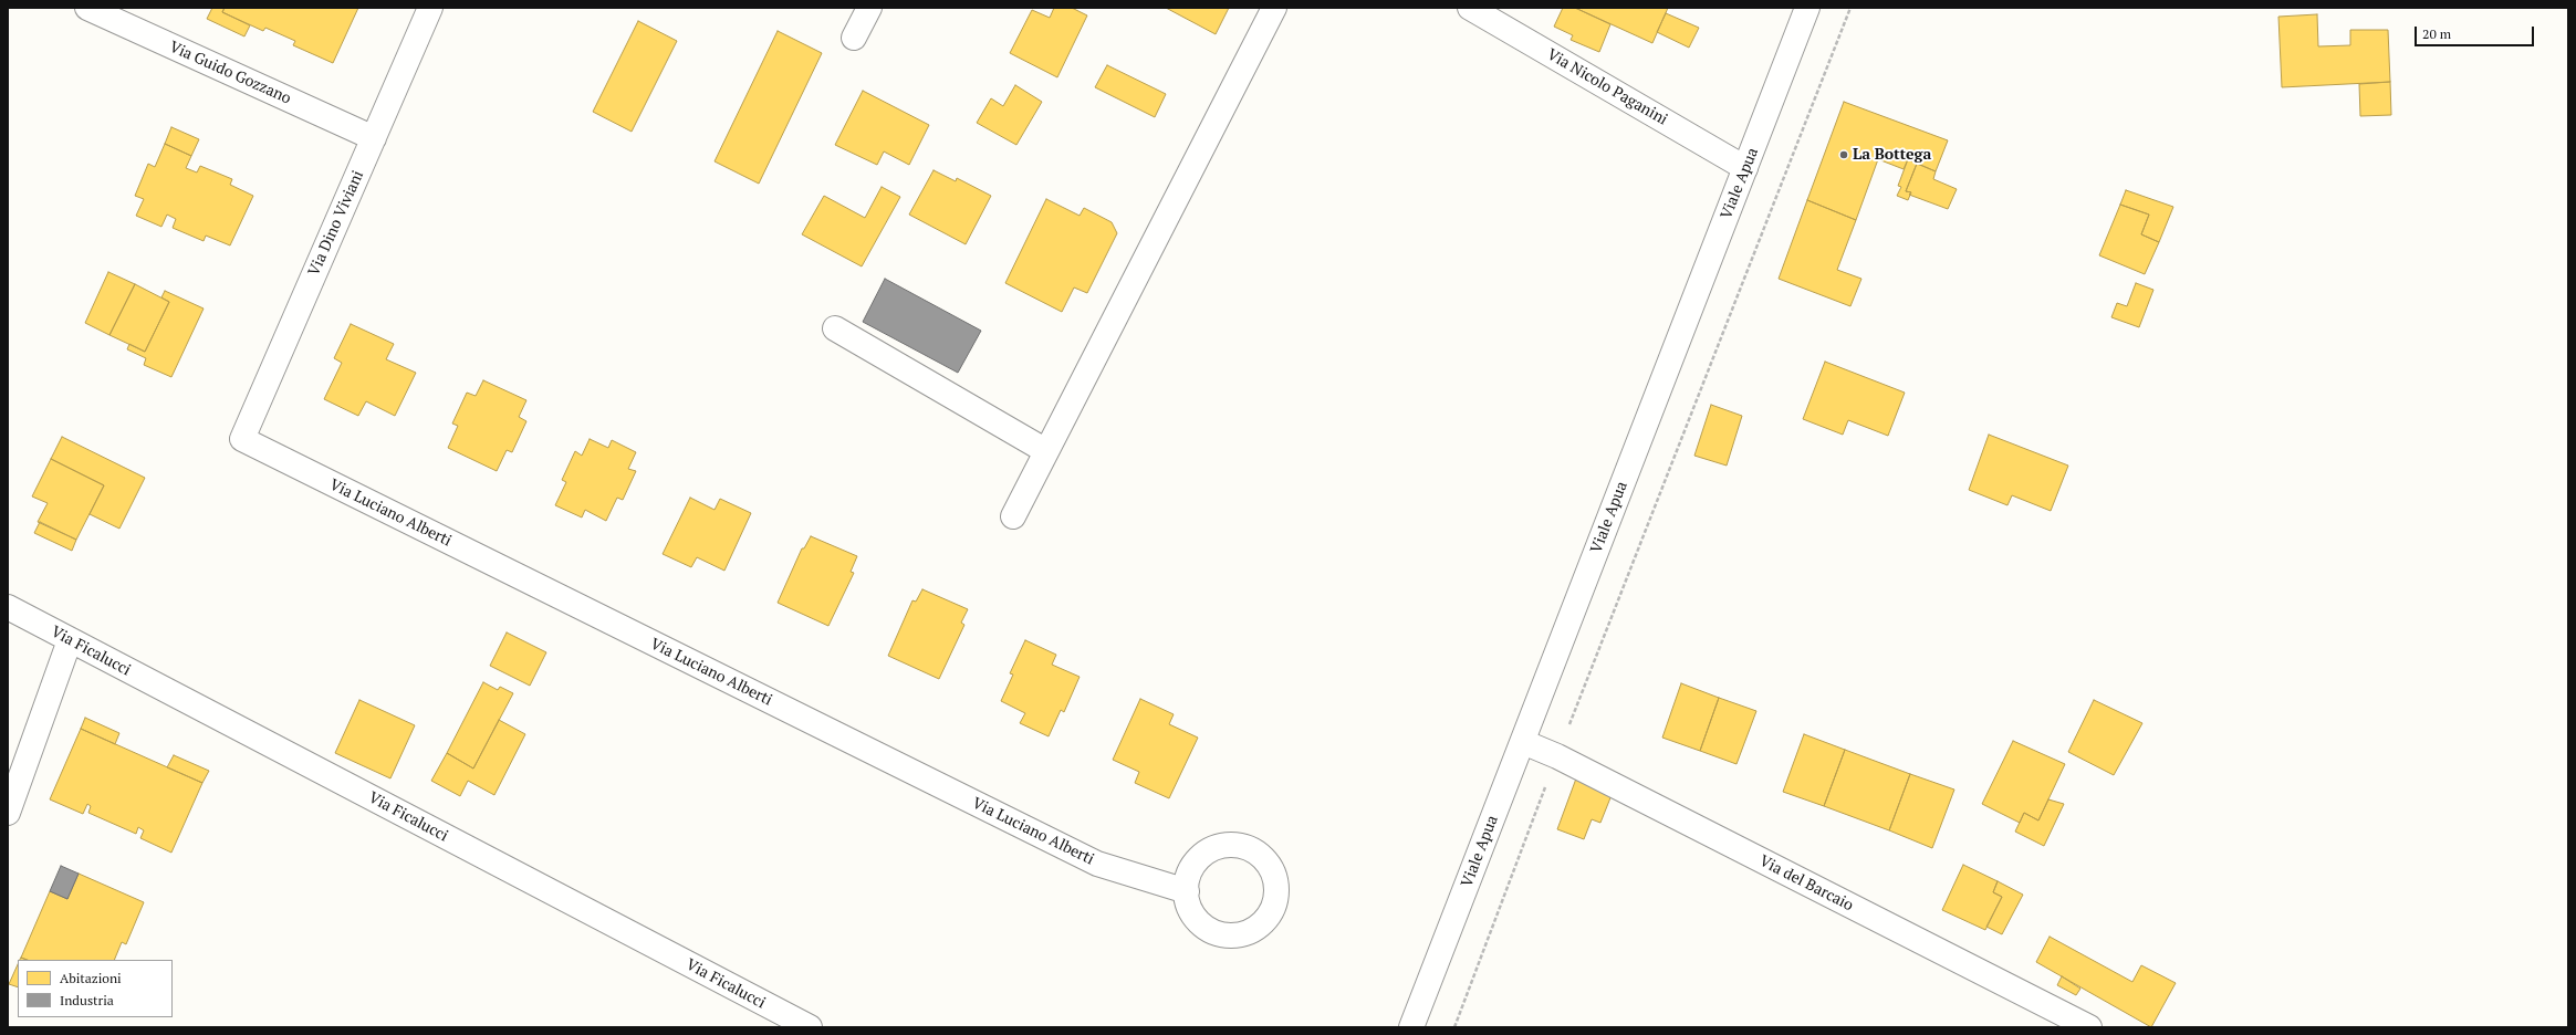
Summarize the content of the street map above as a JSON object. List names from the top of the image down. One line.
{"streets":{"street":["Via Guido Gozzano","Via Nicolo Paganini","Viale Apua","Via Dino Viviani","Via Luciano Alberti","Via Ficalucci","Via del Barcaio"]},"crossings":[["Via Guido Gozzano","Via Dino Viviani"],["Via Nicolo Paganini","Viale Apua"],["Viale Apua","Via del Barcaio"],["Via Dino Viviani","Via Luciano Alberti"]],"places":["La Bottega"],"legend":["Abitazioni","Industria"],"scale_bar":"20 m"}
